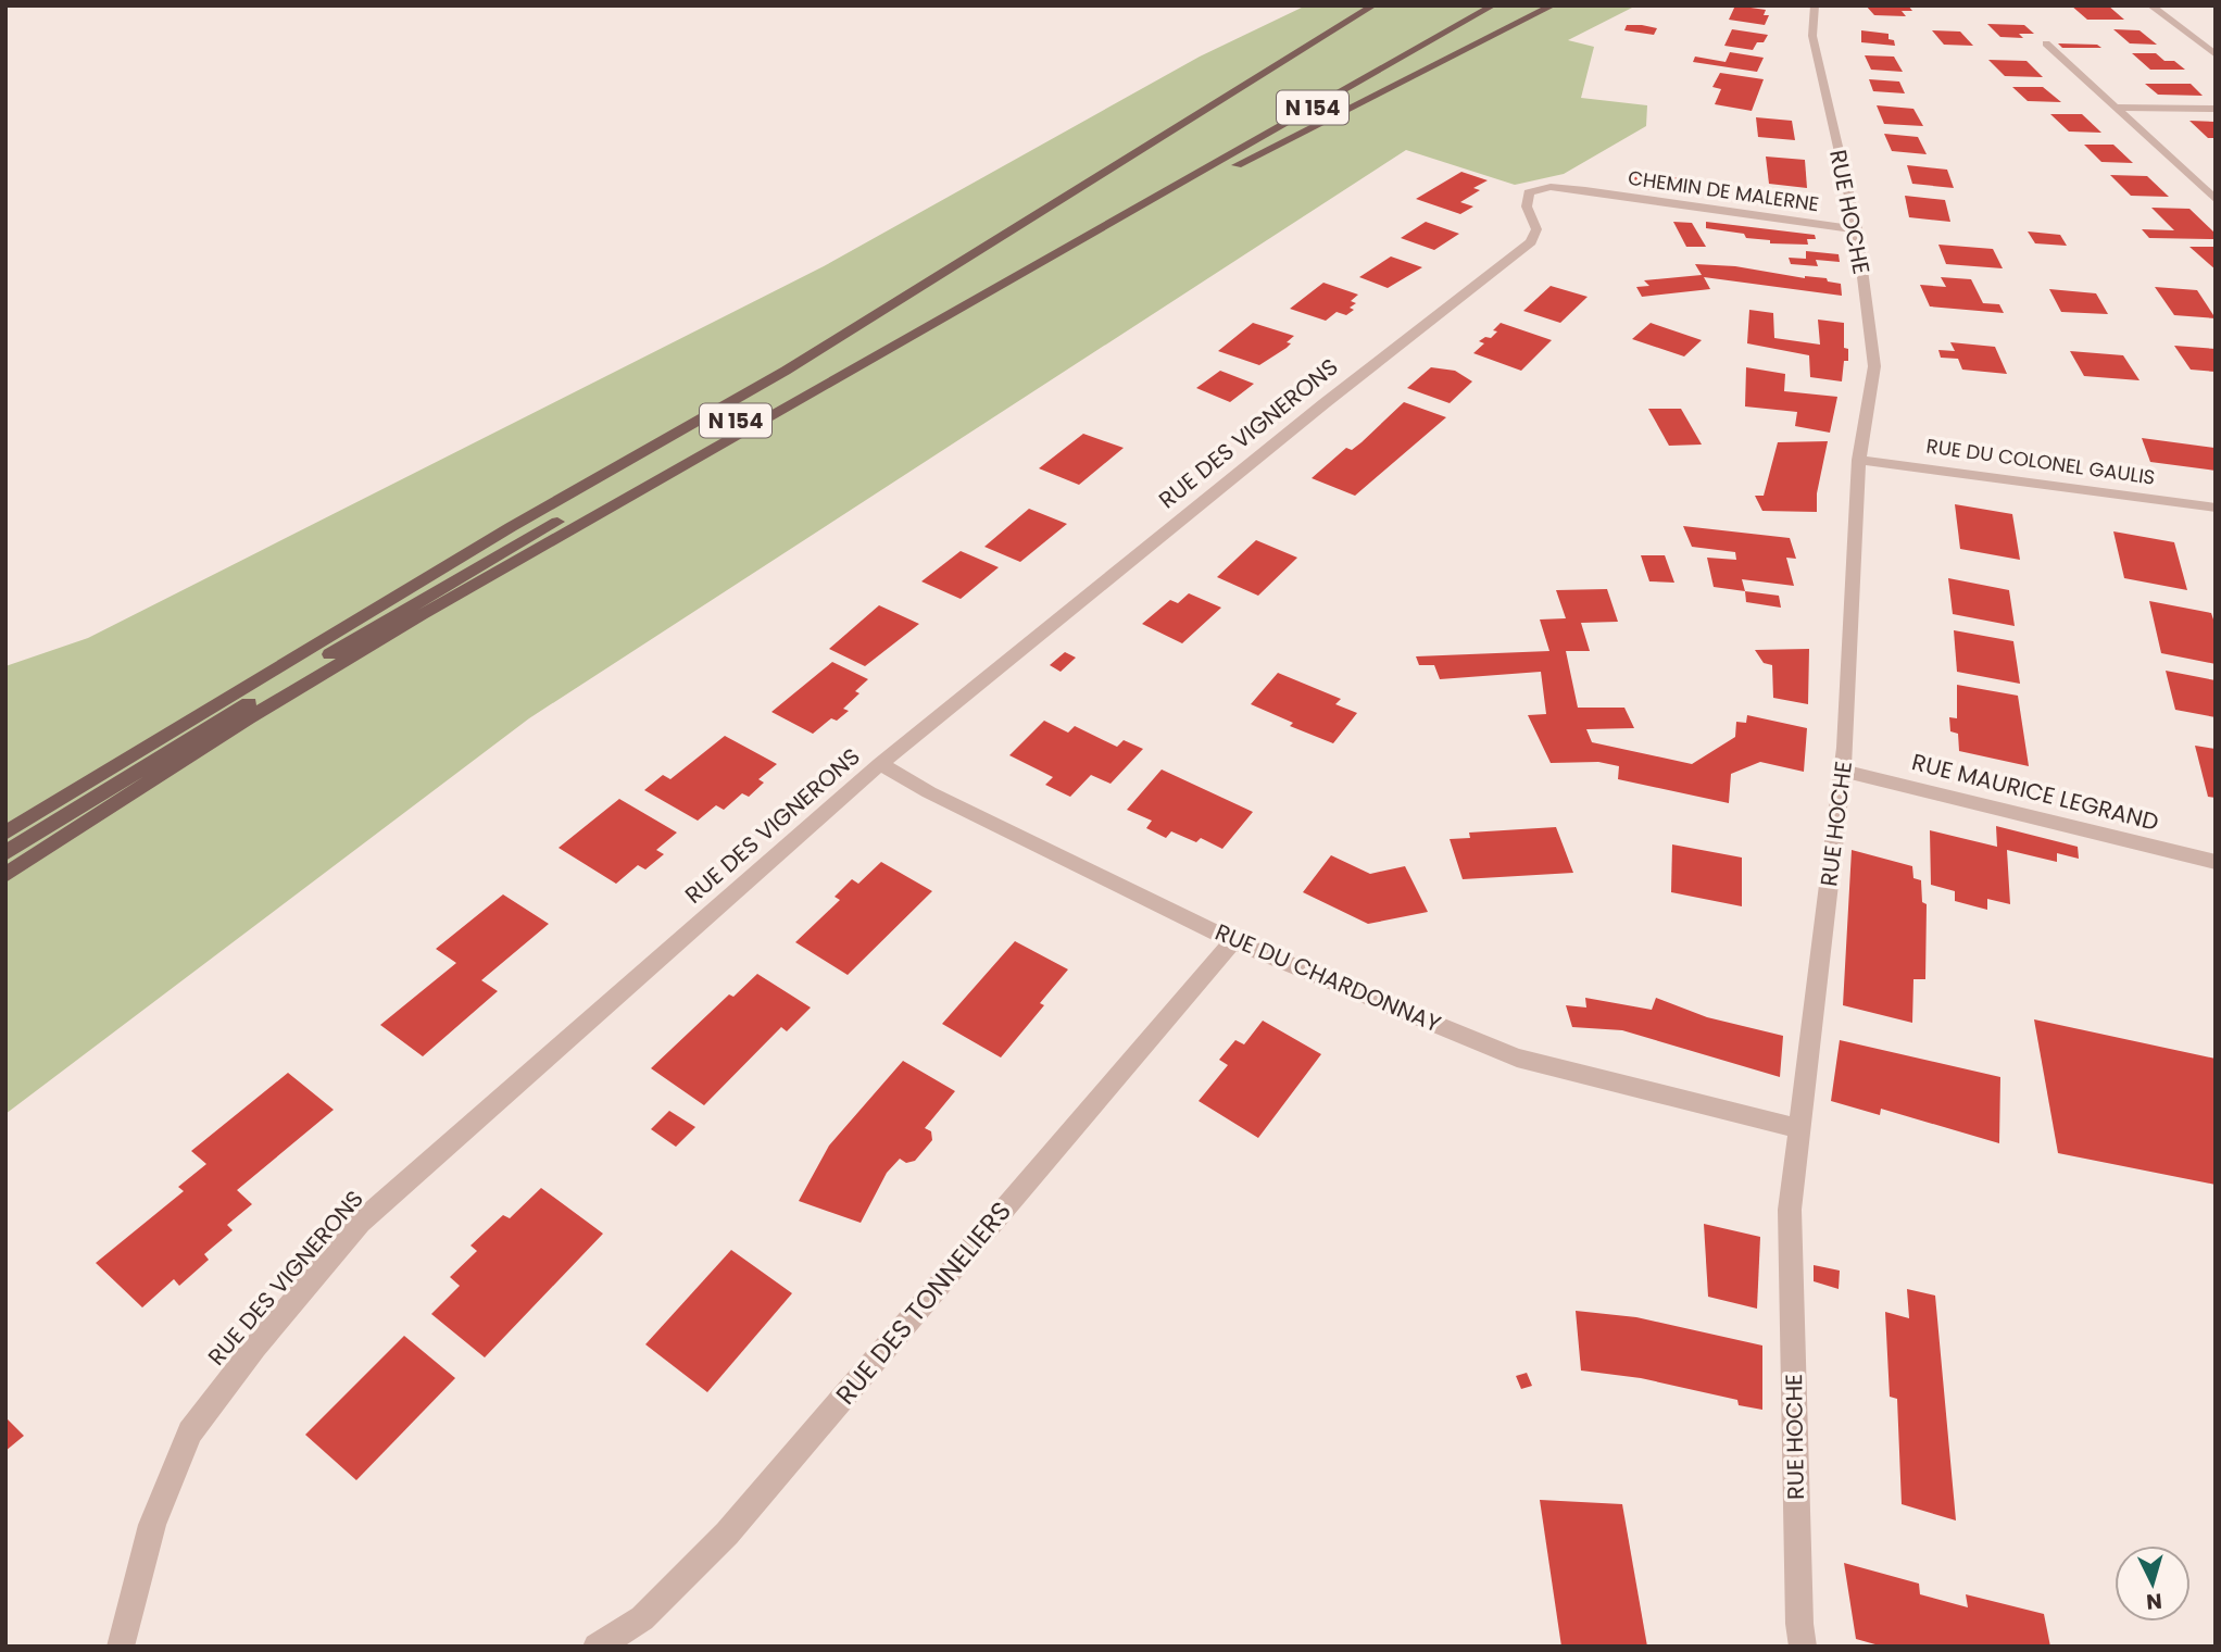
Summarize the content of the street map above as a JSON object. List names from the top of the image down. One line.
{"streets":{"main road":["N 154"],"street":["CHEMIN DE MALERNE","RUE HOCHE","RUE DES VIGNERONS","RUE DU COLONEL GAULIS","RUE MAURICE LEGRAND","RUE DU CHARDONNAY","RUE DES TONNELIERS"]},"crossings":[["CHEMIN DE MALERNE","RUE HOCHE"],["CHEMIN DE MALERNE","RUE DES VIGNERONS"],["RUE HOCHE","RUE DU COLONEL GAULIS"],["RUE HOCHE","RUE MAURICE LEGRAND"],["RUE HOCHE","RUE DU CHARDONNAY"],["RUE DES VIGNERONS","RUE DU CHARDONNAY"],["RUE DU CHARDONNAY","RUE DES TONNELIERS"]],"north":"bottom"}
